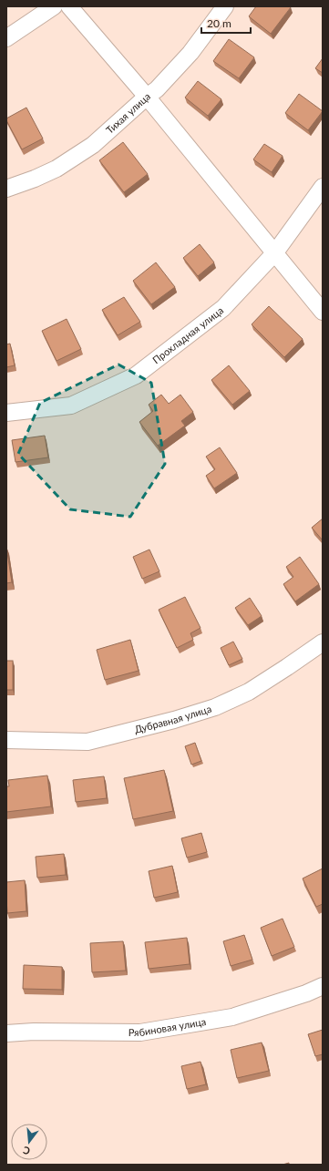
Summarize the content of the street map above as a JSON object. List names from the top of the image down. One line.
{"streets":{"street":["Тихая улица","Прохладная улица","Дубравная улица","Рябиновая улица"]},"scale_bar":"20 m","north":"bottom"}
